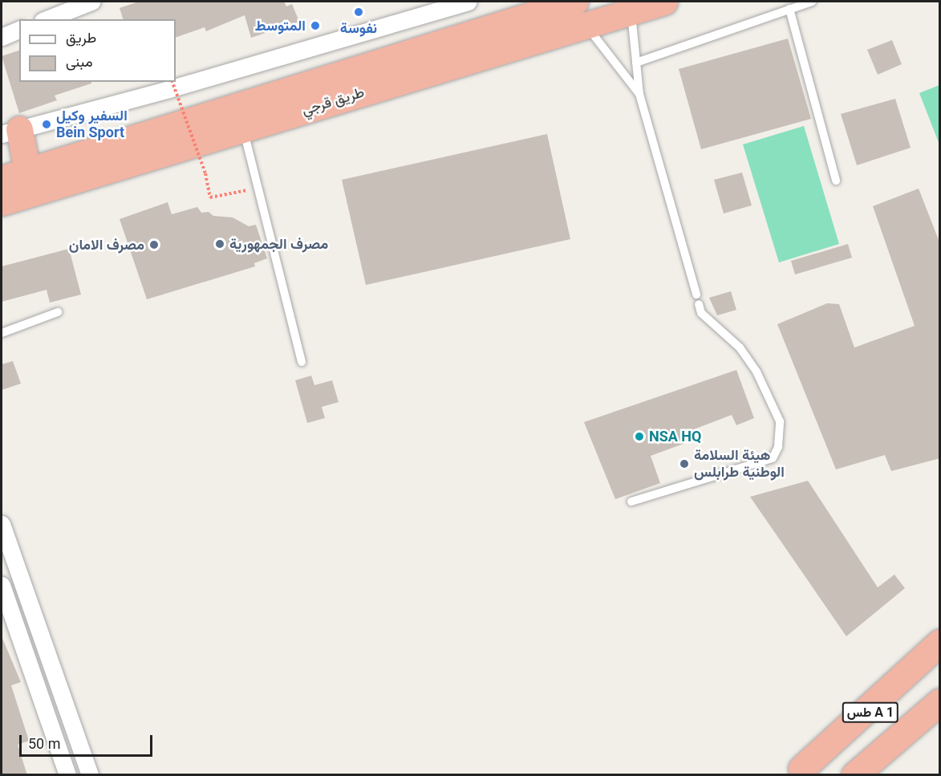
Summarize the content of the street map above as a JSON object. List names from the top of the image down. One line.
{"streets":{"highway":["طريق قرجي","طس A 1"]},"places":["نفوسة","المتوسط","السفير وكيل Bein Sport","مصرف الجمهورية","مصرف الامان","NSA HQ","هيئة السلامة الوطنية طرابلس"],"legend":["طريق","مبنى"],"scale_bar":"50 m"}
